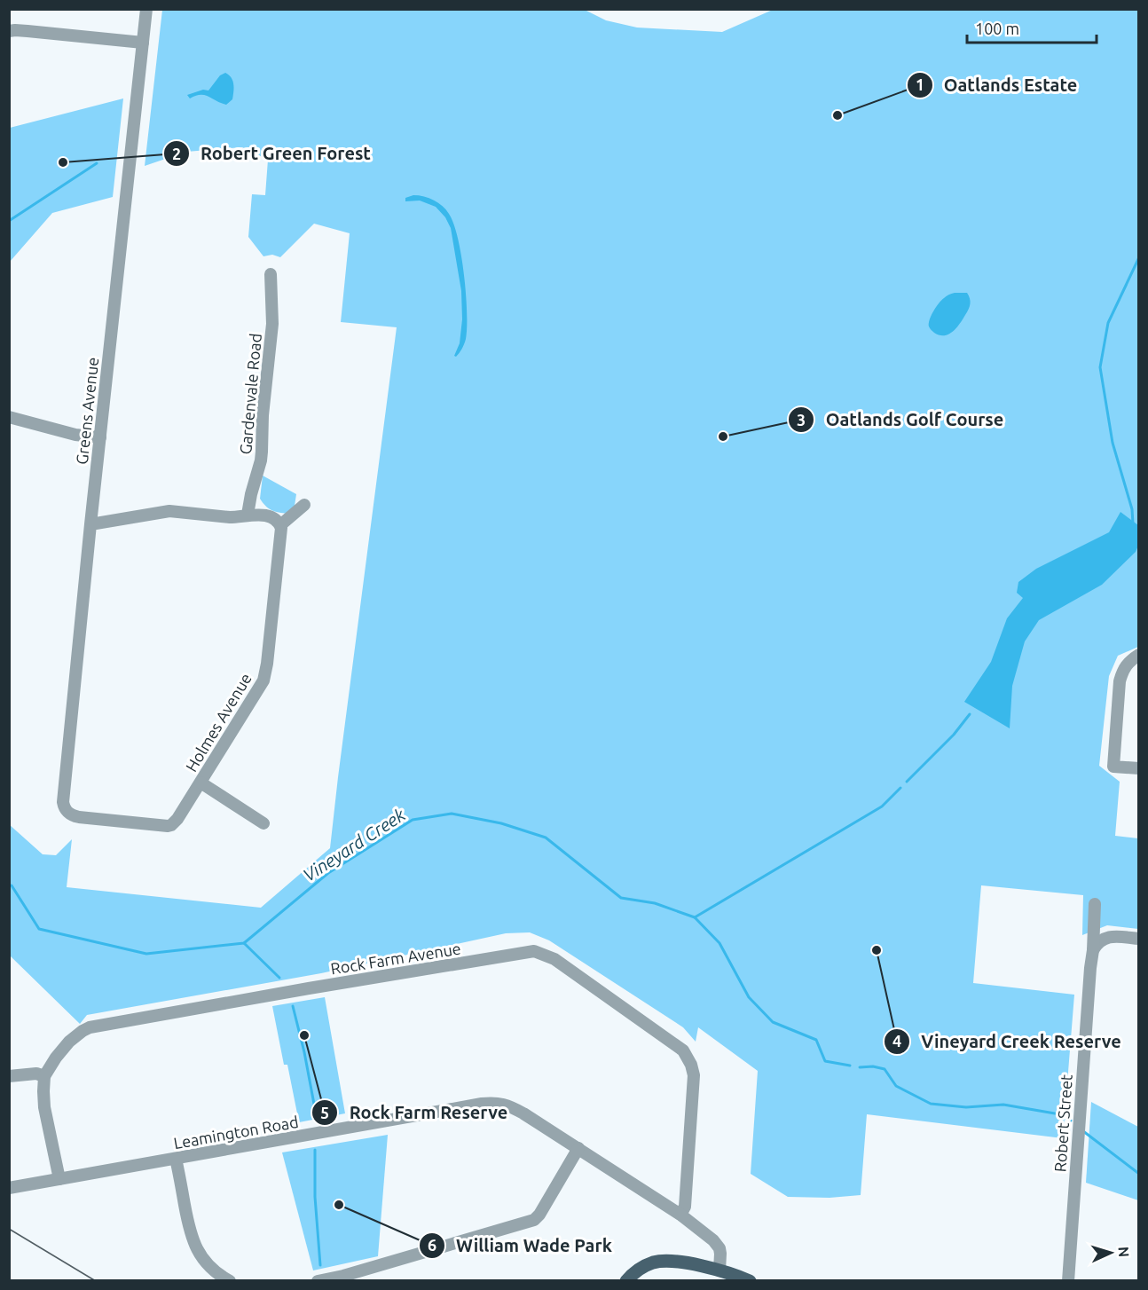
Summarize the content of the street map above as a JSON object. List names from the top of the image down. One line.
{"streets":{"street":["Gardenvale Road","Greens Avenue","Holmes Avenue","Rock Farm Avenue","Robert Street","Leamington Road"]},"crossings":[["Greens Avenue","Holmes Avenue"],["Rock Farm Avenue","Leamington Road"]],"water":["Vineyard Creek"],"places":["Oatlands Estate","Robert Green Forest","Oatlands Golf Course","Vineyard Creek Reserve","Rock Farm Reserve","William Wade Park"],"scale_bar":"100 m","north":"right"}
